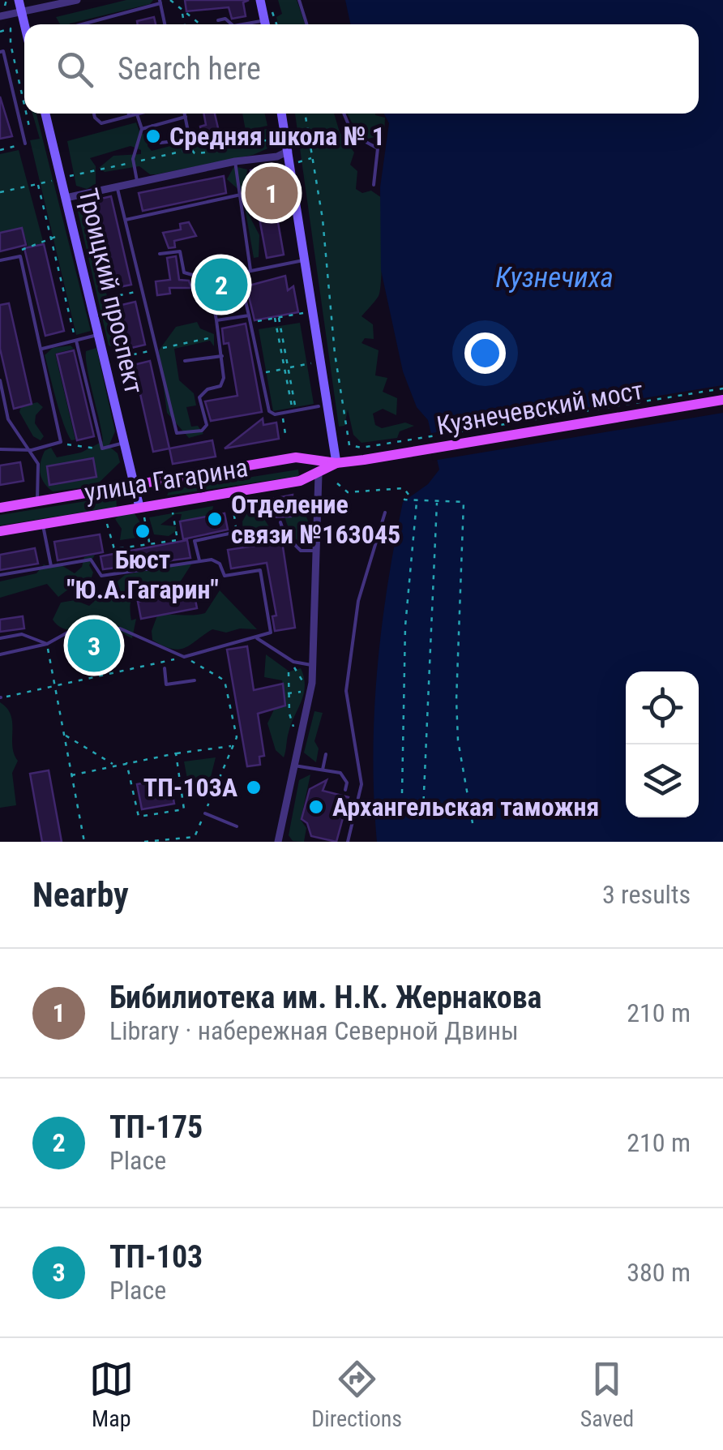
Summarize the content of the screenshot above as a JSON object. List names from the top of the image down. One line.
{"streets":{"main road":["Троицкий проспект","Кузнечевский мост","улица Гагарина"]},"crossings":[["Троицкий проспект","улица Гагарина"],["Кузнечевский мост","улица Гагарина"]],"water":["Кузнечиха"],"places":["Средняя школа № 1","Отделение связи №163045","Бюст \"Ю.А.Гагарин\"","ТП-103А","Архангельская таможня"],"page":{"search":"Search here","pins":["1","2","3"],"heading":["Nearby","3 results"],"list":[{"mark":"1","name":"Бибилиотека им. Н.К. Жернакова","note":"Library · набережная Северной Двины","value":"210 m"},{"mark":"2","name":"ТП-175","note":"Place","value":"210 m"},{"mark":"3","name":"ТП-103","note":"Place","value":"380 m"}],"nav":["Map","Directions","Saved"]}}
